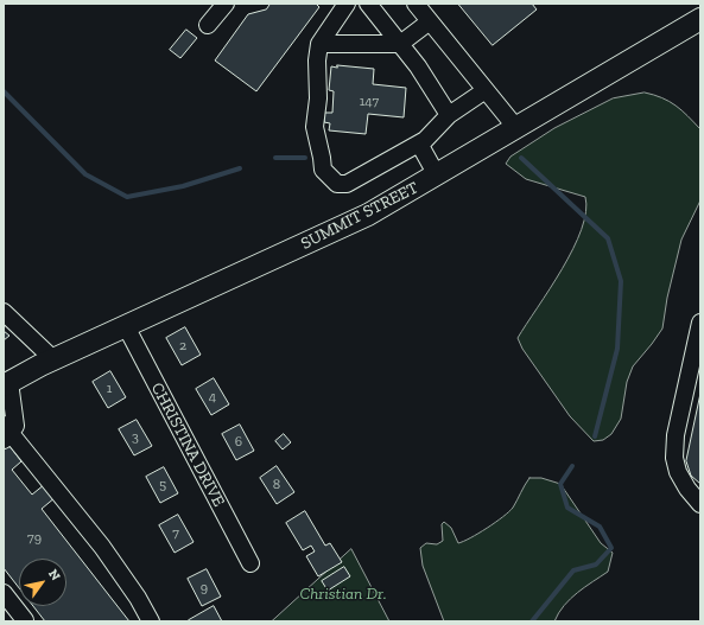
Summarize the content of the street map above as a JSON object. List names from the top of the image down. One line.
{"streets":{"main road":["SUMMIT STREET"],"street":["CHRISTINA DRIVE"]},"crossings":[["SUMMIT STREET","CHRISTINA DRIVE"]],"parks":["Christian Dr."],"house_numbers":["147","2","1","4","3","6","5","8","7","79","9"],"north":"top right"}
